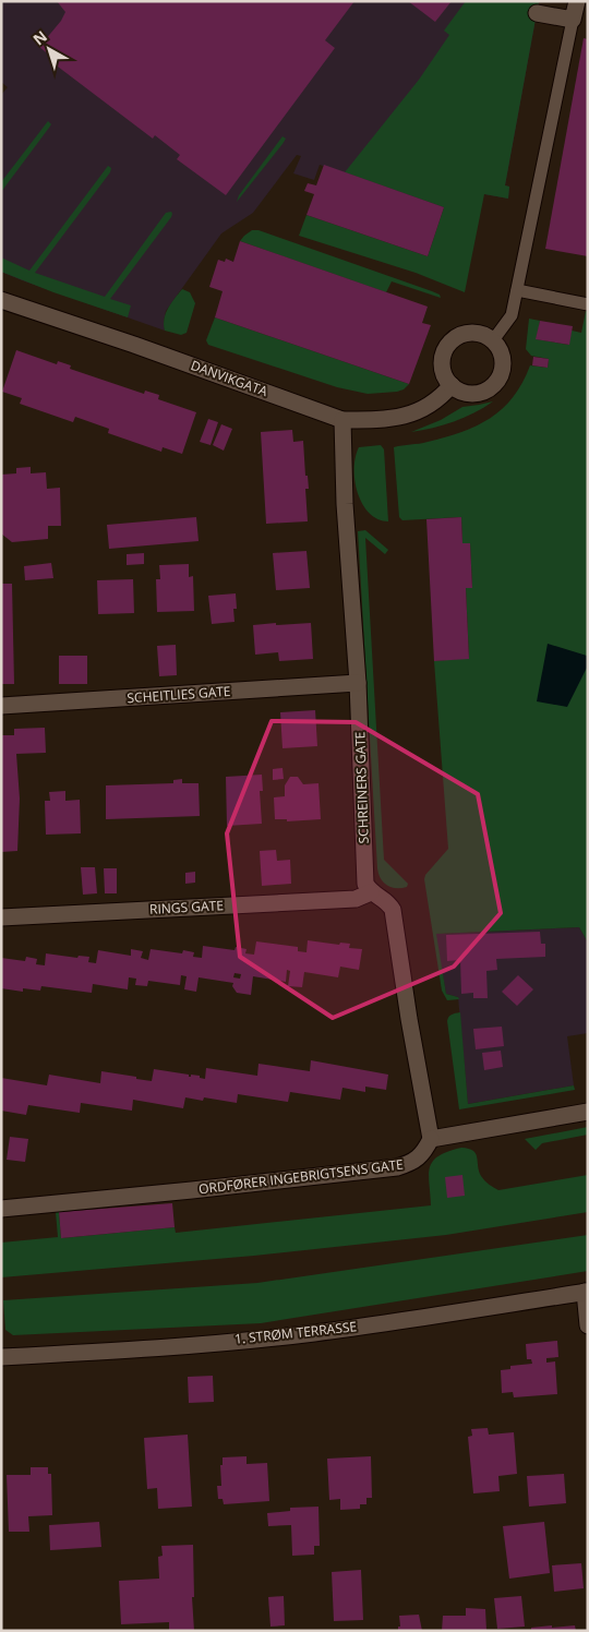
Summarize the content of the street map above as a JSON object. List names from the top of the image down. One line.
{"streets":{"street":["DANVIKGATA","SCHEITLIES GATE","SCHREINERS GATE","RINGS GATE","ORDFØRER INGEBRIGTSENS GATE","1. STRØM TERRASSE"]},"crossings":[["DANVIKGATA","SCHREINERS GATE"],["SCHEITLIES GATE","SCHREINERS GATE"],["SCHREINERS GATE","RINGS GATE"]],"north":"top left"}
